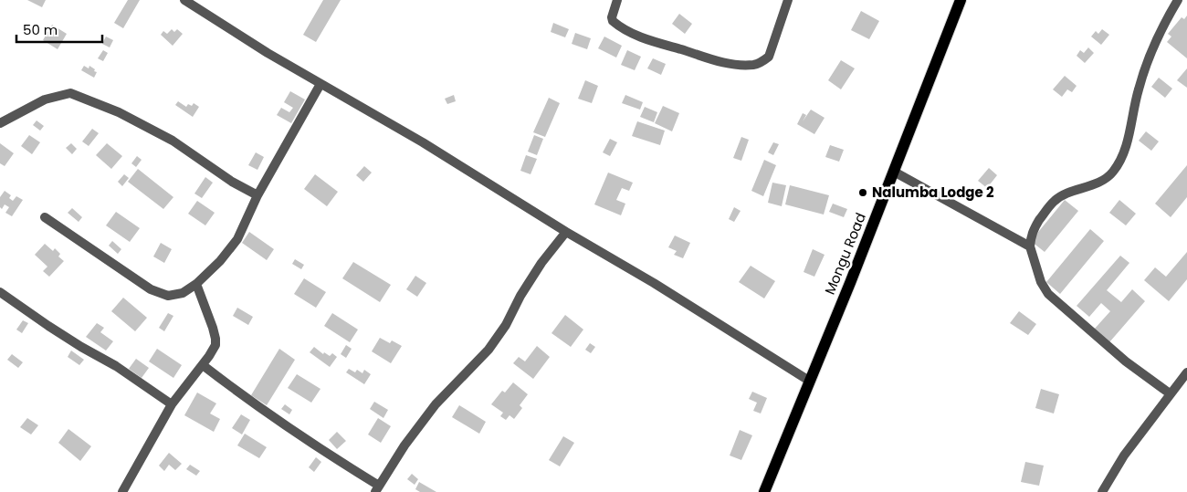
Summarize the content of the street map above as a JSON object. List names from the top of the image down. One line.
{"streets":{"main road":["Mongu Road"]},"places":["Nalumba Lodge 2"],"scale_bar":"50 m"}
